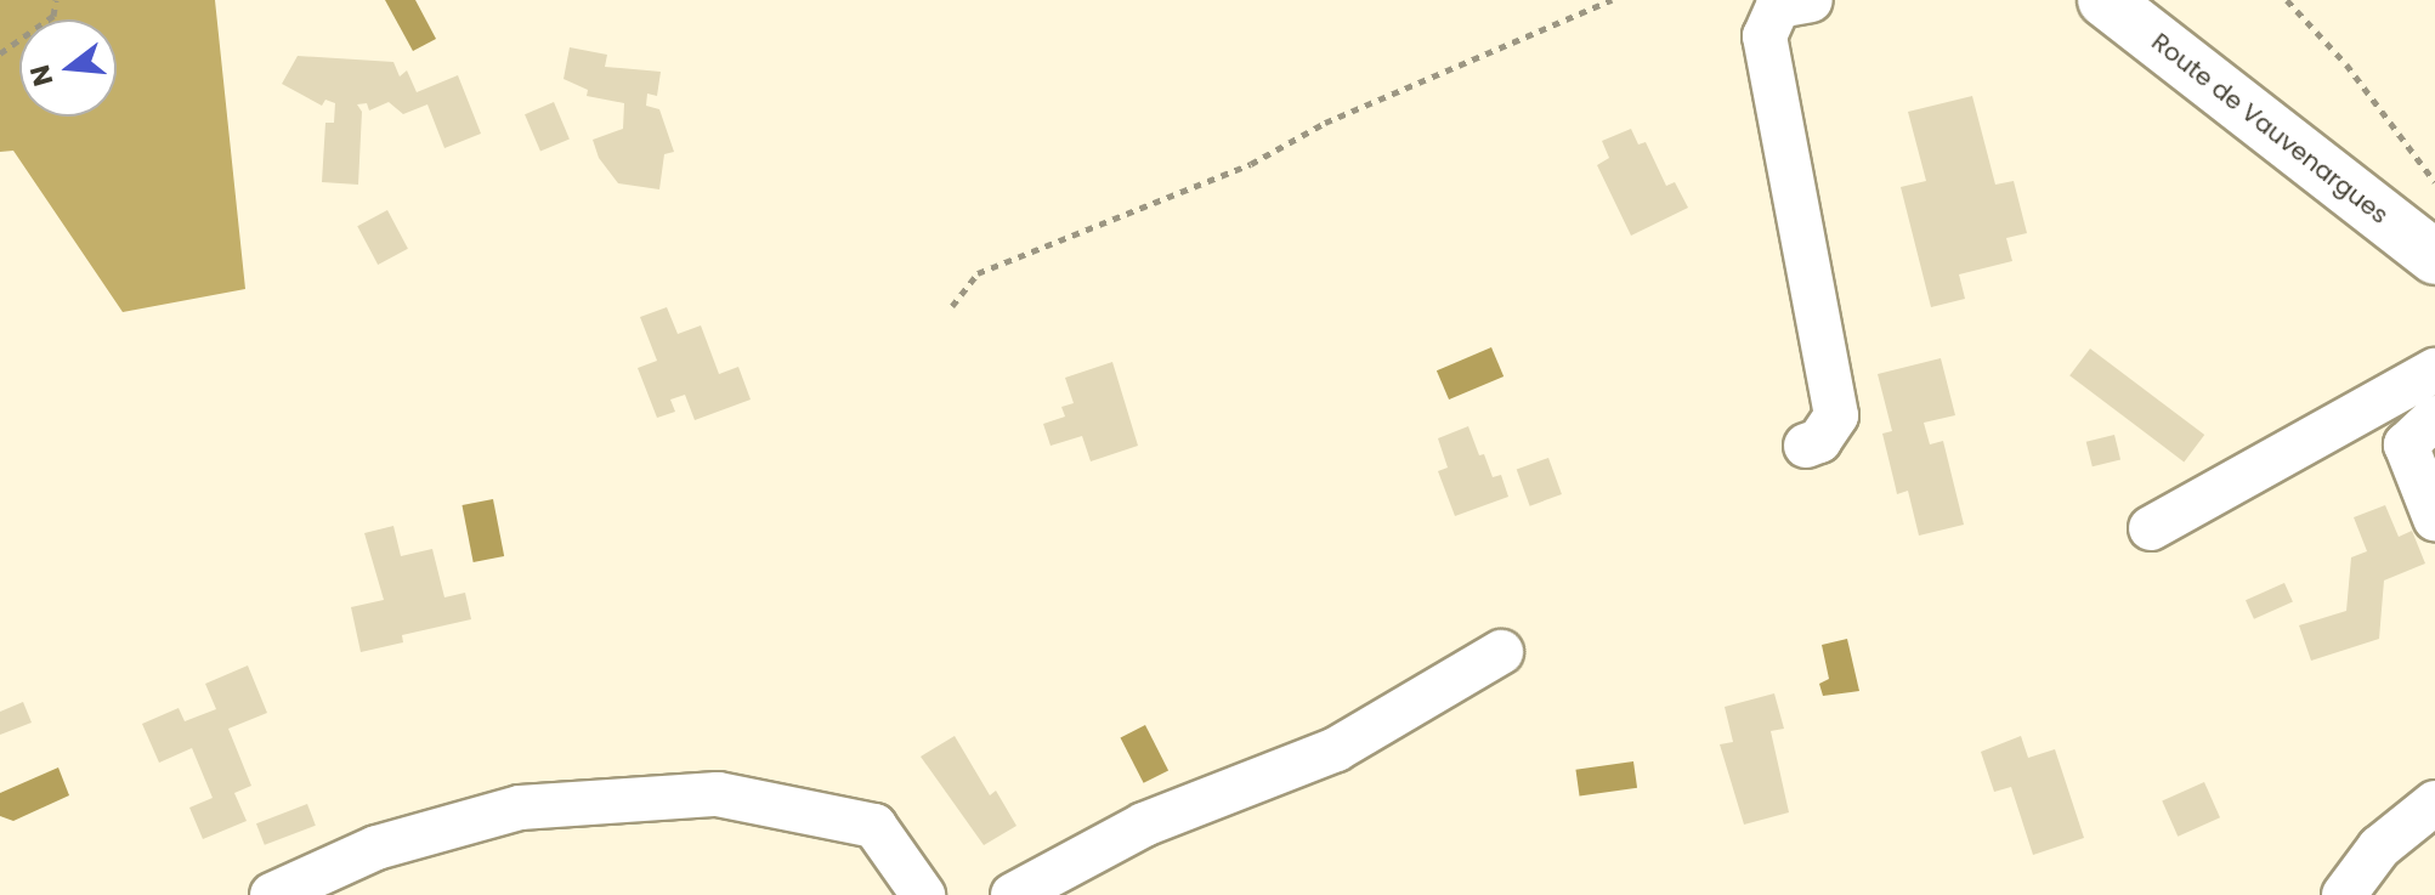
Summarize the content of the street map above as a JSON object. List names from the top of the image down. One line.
{"streets":{"main road":["Route de Vauvenargues"]},"north":"left"}
